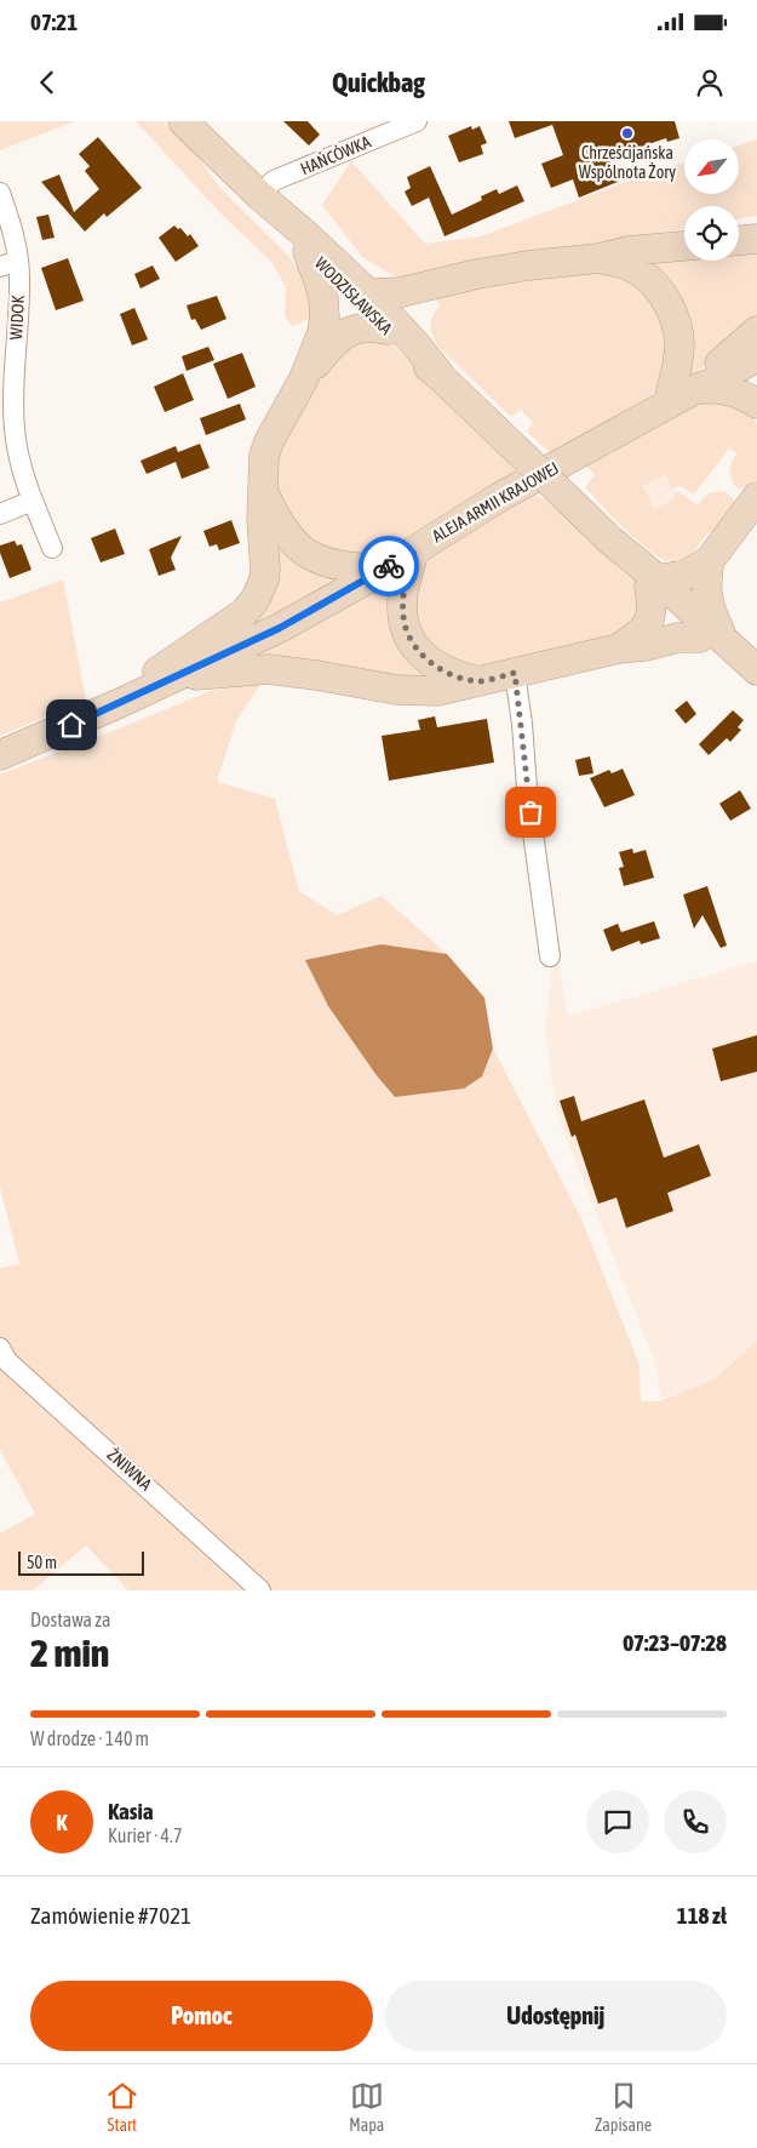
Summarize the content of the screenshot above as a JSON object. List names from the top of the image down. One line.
{"streets":{"main road":["WODZISŁAWSKA","ALEJA ARMII KRAJOWEJ"],"street":["HAŃCÓWKA","WIDOK","ŻNIWNA"]},"crossings":[["HAŃCÓWKA","WODZISŁAWSKA"]],"places":["Chrześcijańska Wspólnota Żory"],"scale_bar":"50 m","north":"bottom left","page":{"status":"07:21","header":"Quickbag","scale":"50 m","heading":["2 min","Dostawa za","07:23–07:28"],"panel":["Kasia","Kurier · 4.7","Zamówienie #7021","118 zł"],"bar":"W drodze · 140 m","round":"K","buttons":["Pomoc","Udostępnij"],"tabs":["Start","Mapa","Zapisane"]}}
